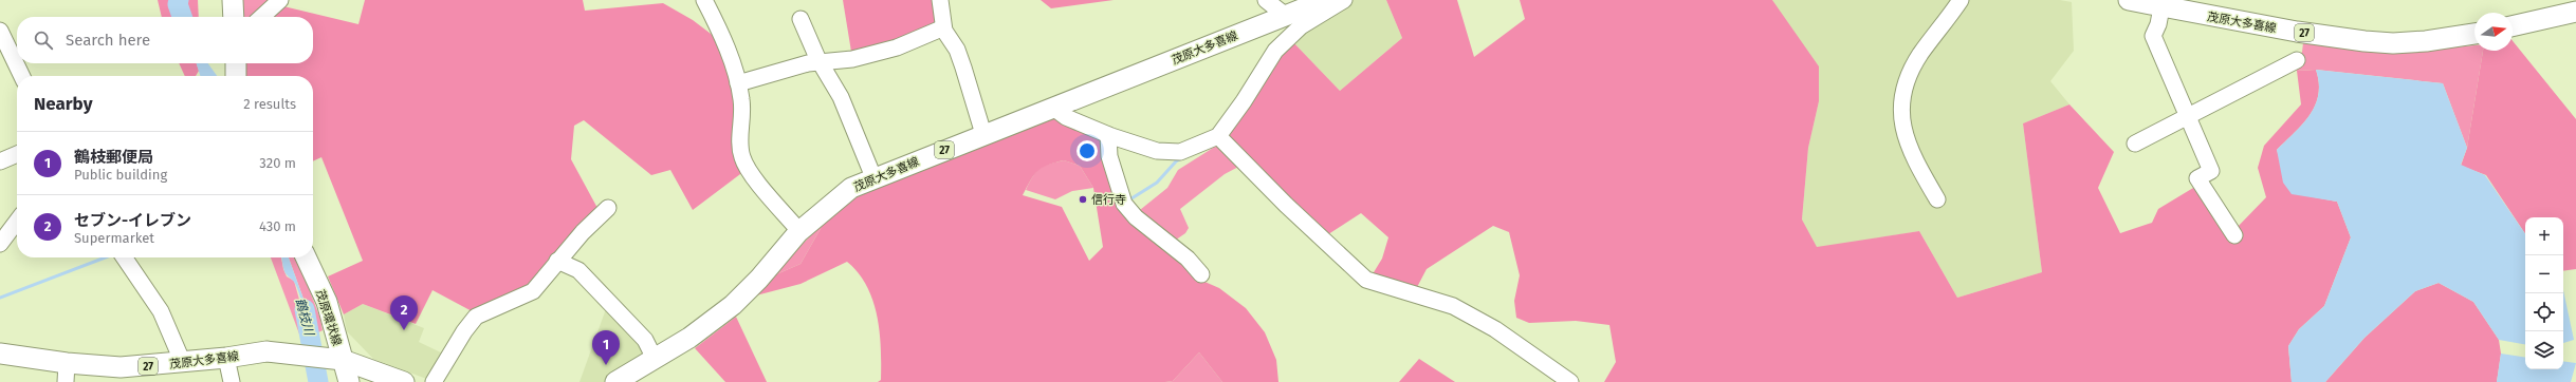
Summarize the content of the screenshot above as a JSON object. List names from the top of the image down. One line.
{"streets":{"main road":["茂原大多喜線","27","茂原環状線"]},"crossings":[["茂原大多喜線","茂原環状線"]],"water":["鶴枝川"],"places":["信行寺"],"north":"right","page":{"search":"Search here","heading":["Nearby","2 results"],"list":[{"mark":"1","name":"鶴枝郵便局","note":"Public building","value":"320 m"},{"mark":"2","name":"セブン-イレブン","note":"Supermarket","value":"430 m"}],"map_buttons":["+","−"],"pins":["2","1"]}}
